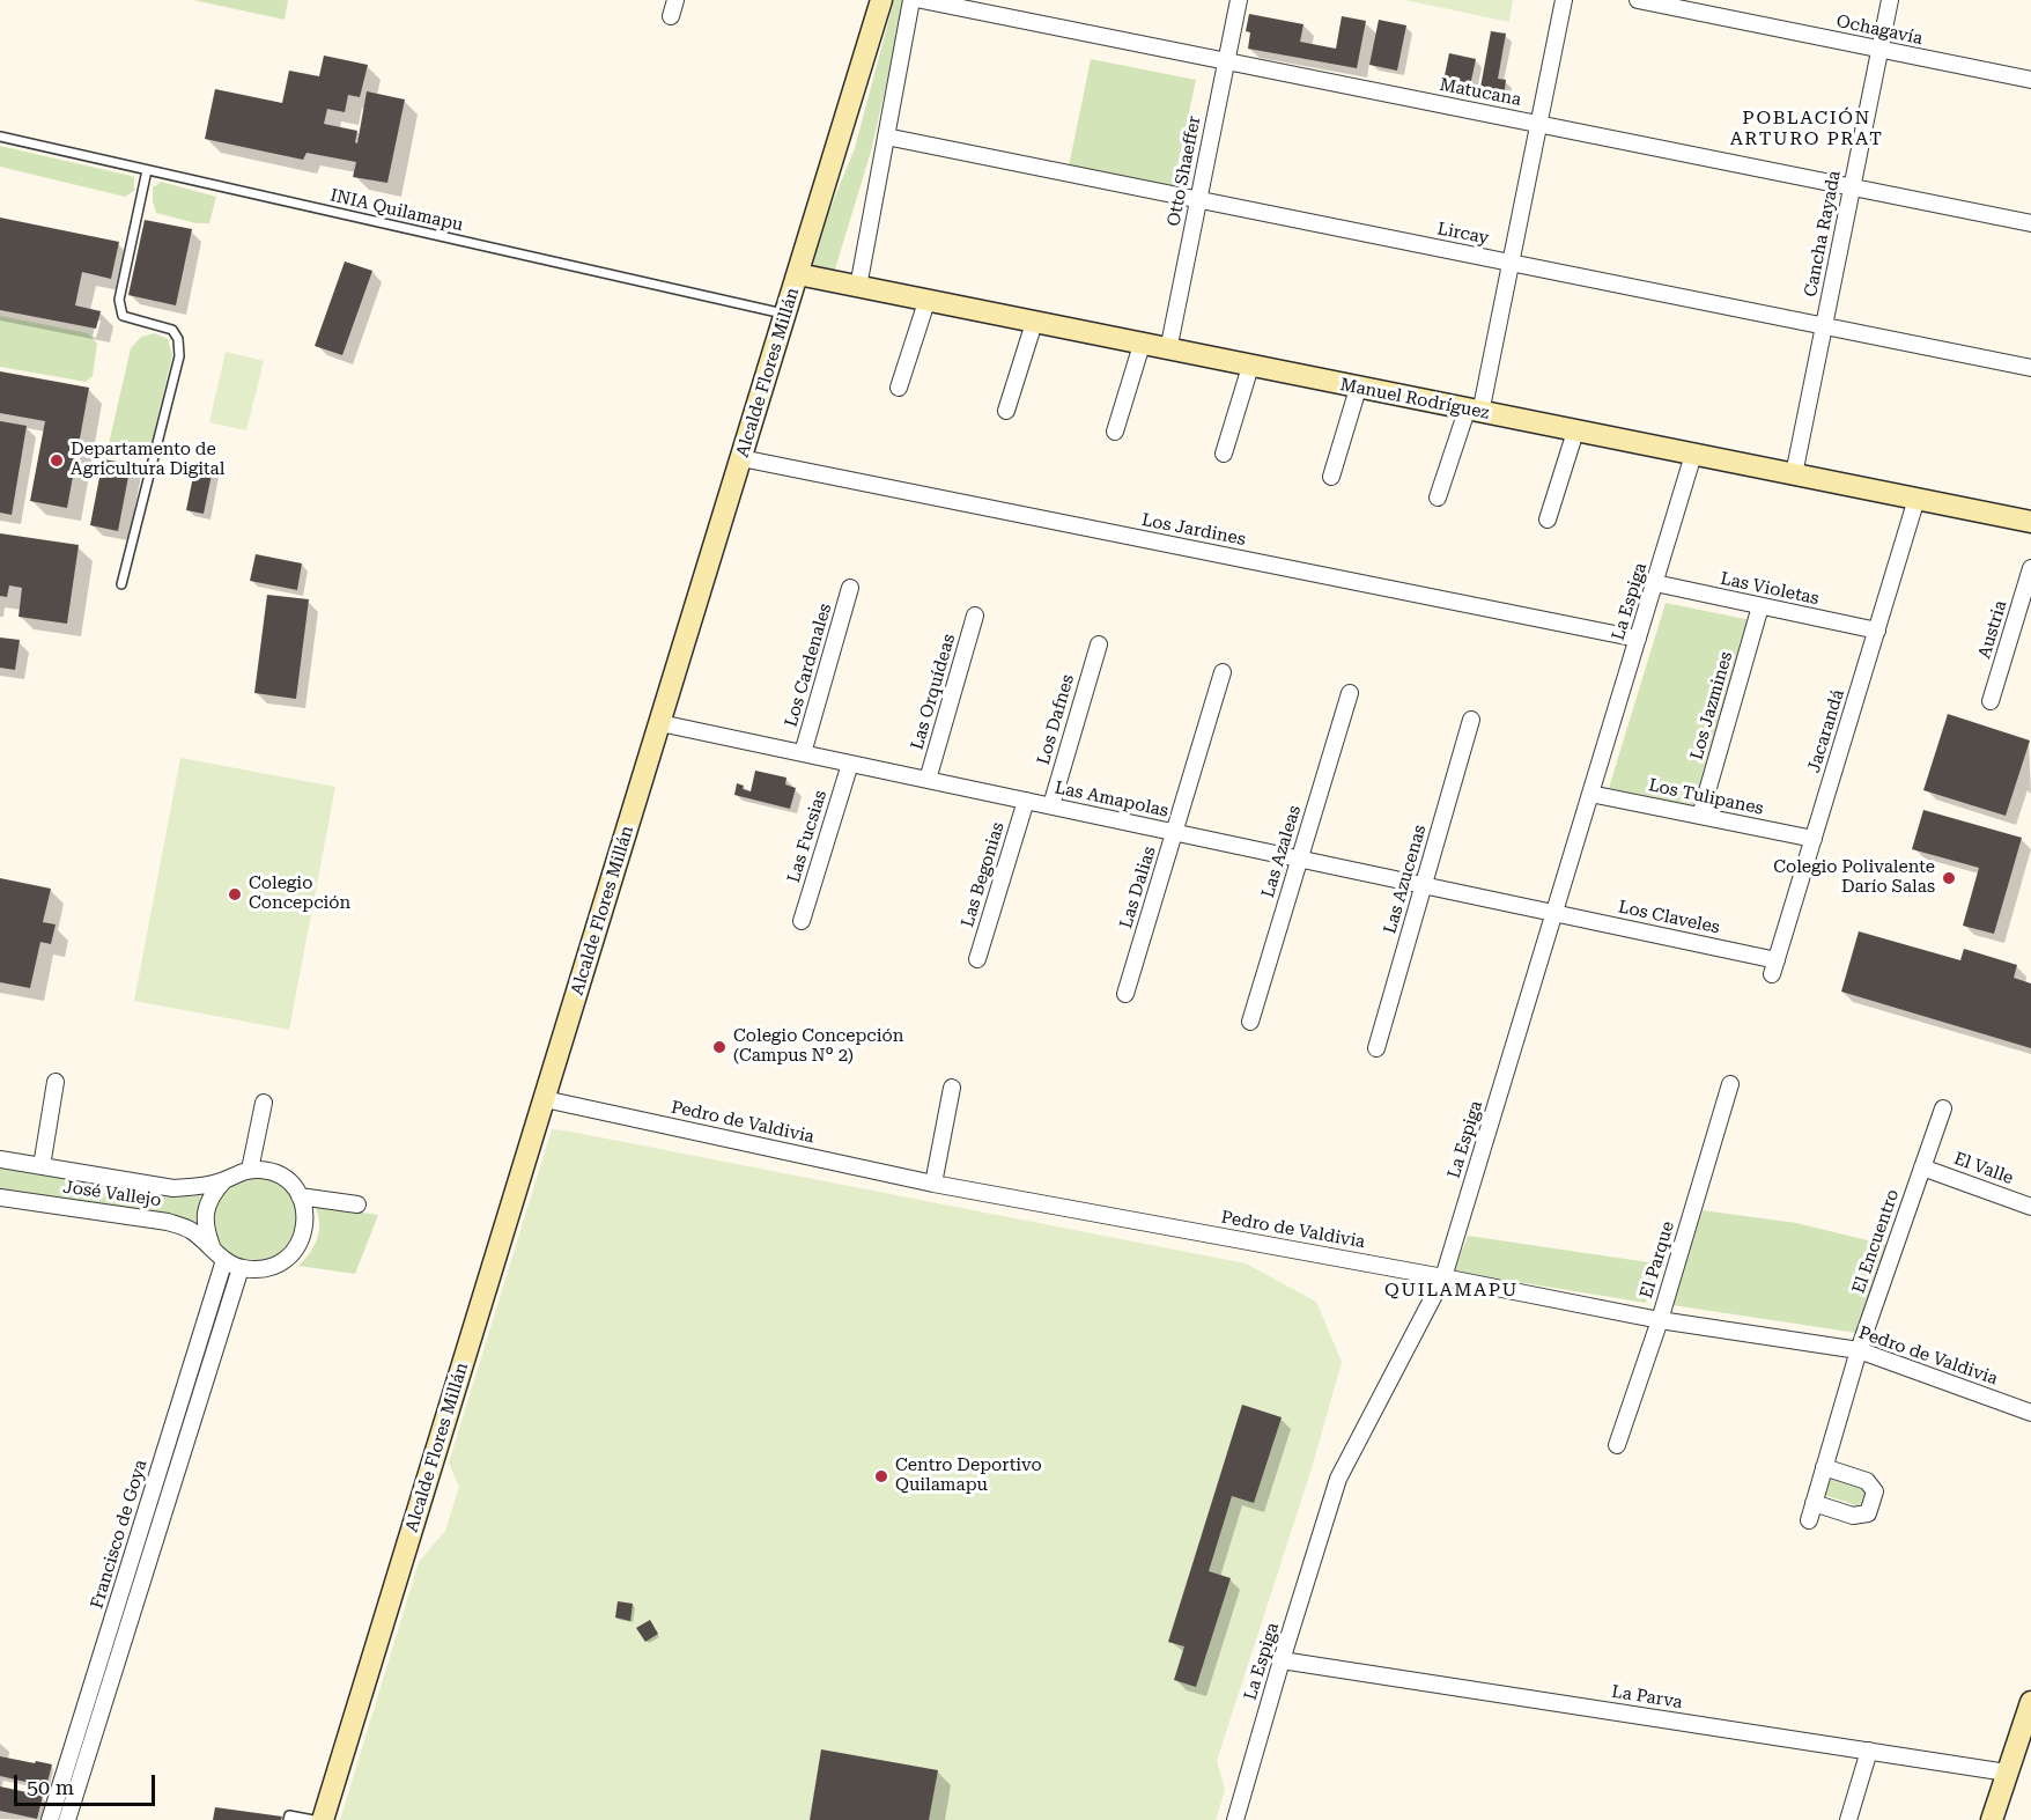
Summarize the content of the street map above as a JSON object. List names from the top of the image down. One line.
{"streets":{"street":["Ochagavía","Matucana","Otto Shaeffer","Lircay","Cancha Rayada","Alcalde Flores Millán","Manuel Rodríguez","Los Jardines","Las Violetas","La Espiga","Austria","Los Cardenales","Las Orquídeas","Los Jazmines","Los Dafnes","Jacarandá","Los Tulipanes","Las Amapolas","Las Fucsias","Las Azaleas","Las Begonias","Las Azucenas","Las Dalias","Los Claveles","Pedro de Valdivia","El Valle","José Vallejo","El Encuentro","El Parque","Francisco de Goya","La Parva"],"lane":["INIA Quilamapu"]},"crossings":[["Ochagavía","Cancha Rayada"],["Matucana","Otto Shaeffer"],["Matucana","Cancha Rayada"],["Otto Shaeffer","Lircay"],["Otto Shaeffer","Manuel Rodríguez"],["INIA Quilamapu","Alcalde Flores Millán"],["Lircay","Cancha Rayada"],["Cancha Rayada","Manuel Rodríguez"],["Alcalde Flores Millán","Manuel Rodríguez"],["Alcalde Flores Millán","Los Jardines"],["Alcalde Flores Millán","Las Amapolas"],["Alcalde Flores Millán","Pedro de Valdivia"],["Manuel Rodríguez","La Espiga"],["Manuel Rodríguez","Jacarandá"],["Los Jardines","La Espiga"],["Las Violetas","La Espiga"],["Las Violetas","Los Jazmines"],["Las Violetas","Jacarandá"],["La Espiga","Los Tulipanes"],["La Espiga","Las Amapolas"],["La Espiga","Los Claveles"],["La Espiga","Pedro de Valdivia"],["La Espiga","La Parva"],["Los Cardenales","Las Amapolas"],["Las Orquídeas","Las Amapolas"],["Los Jazmines","Los Tulipanes"],["Los Dafnes","Las Amapolas"],["Jacarandá","Los Tulipanes"],["Jacarandá","Los Claveles"],["Las Amapolas","Las Fucsias"],["Las Amapolas","Las Azaleas"],["Las Amapolas","Las Begonias"],["Las Amapolas","Las Azucenas"],["Las Amapolas","Las Dalias"],["Las Amapolas","Los Claveles"],["Pedro de Valdivia","El Encuentro"],["Pedro de Valdivia","El Parque"],["El Valle","El Encuentro"],["José Vallejo","Francisco de Goya"]],"districts":["POBLACIÓN ARTURO PRAT","QUILAMAPU"],"places":["Departamento de Agricultura Digital","Colegio Polivalente Darío Salas","Colegio Concepción","Colegio Concepción (Campus N° 2)","Centro Deportivo Quilamapu"],"scale_bar":"50 m"}
